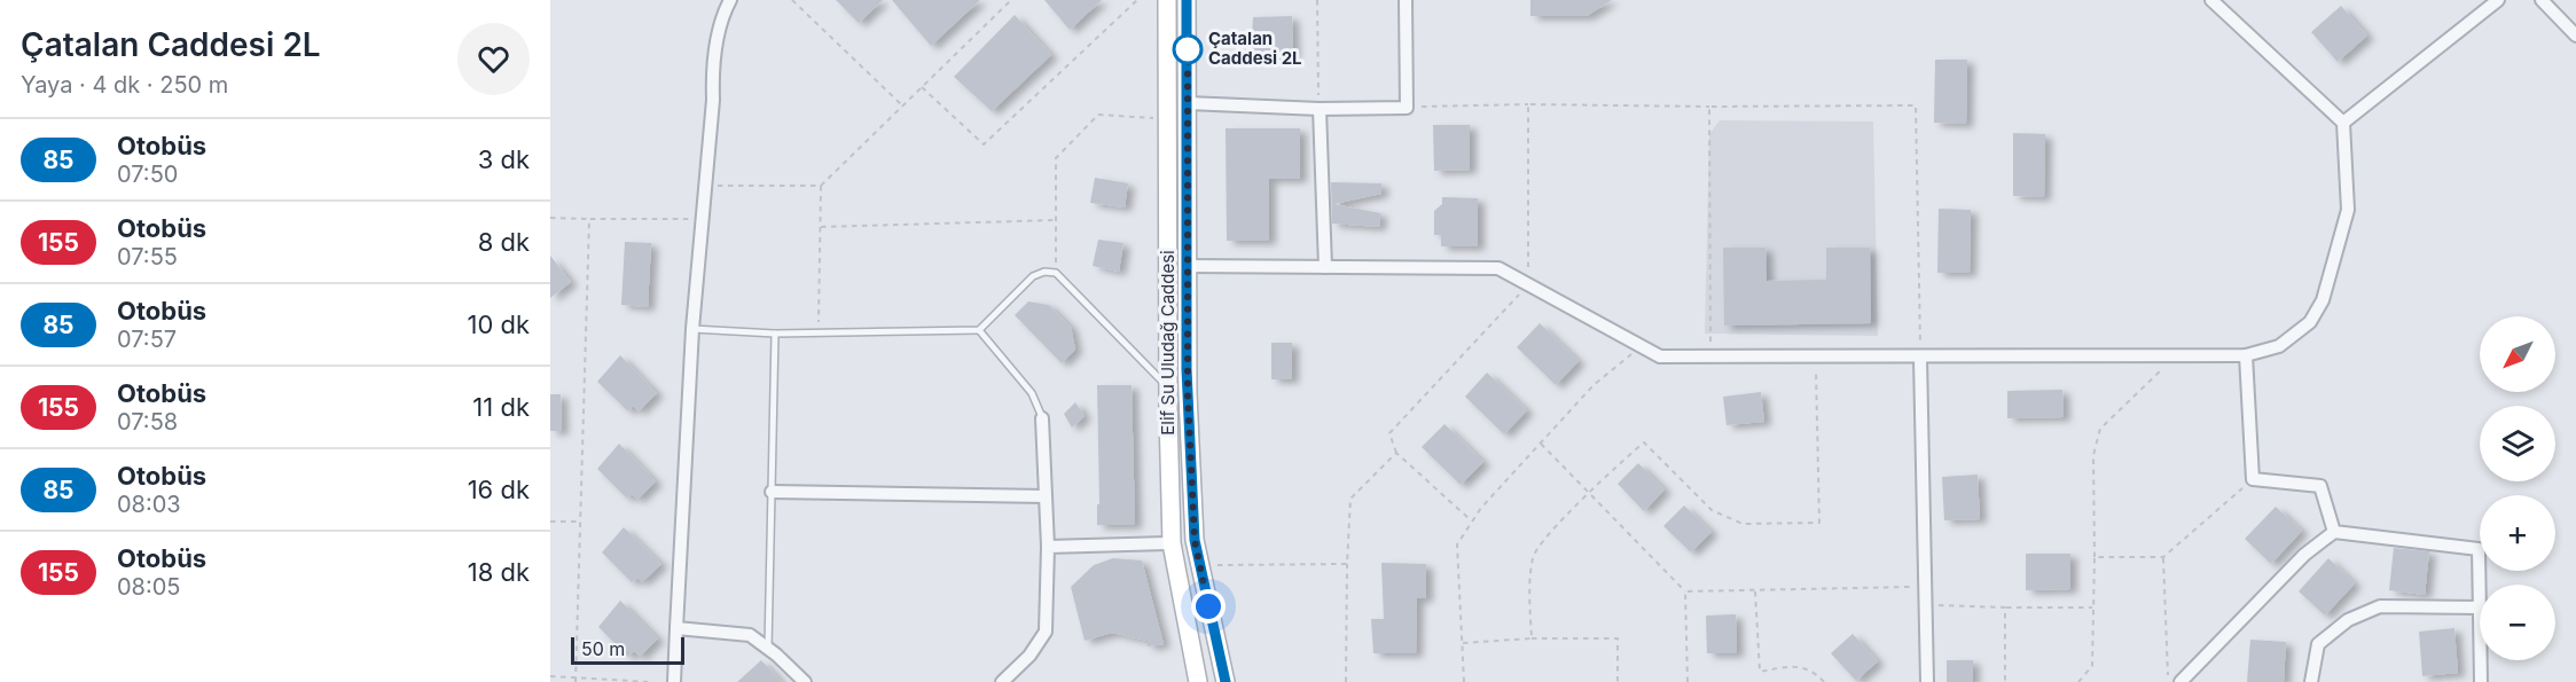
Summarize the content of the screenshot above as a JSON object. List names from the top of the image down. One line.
{"streets":{"main road":["Elif Su Uludağ Caddesi"]},"places":["Çatalan Caddesi 2L"],"lines":["bus line 85"],"scale_bar":"50 m","north":"bottom left","page":{"heading":["Çatalan Caddesi 2L","Yaya · 4 dk · 250 m"],"list":[{"mark":"85","name":"Otobüs","note":"07:50","value":"3 dk"},{"mark":"155","name":"Otobüs","note":"07:55","value":"8 dk"},{"mark":"85","name":"Otobüs","note":"07:57","value":"10 dk"},{"mark":"155","name":"Otobüs","note":"07:58","value":"11 dk"},{"mark":"85","name":"Otobüs","note":"08:03","value":"16 dk"},{"mark":"155","name":"Otobüs","note":"08:05","value":"18 dk"}],"map_buttons":["+","−"],"scale":"50 m"}}
